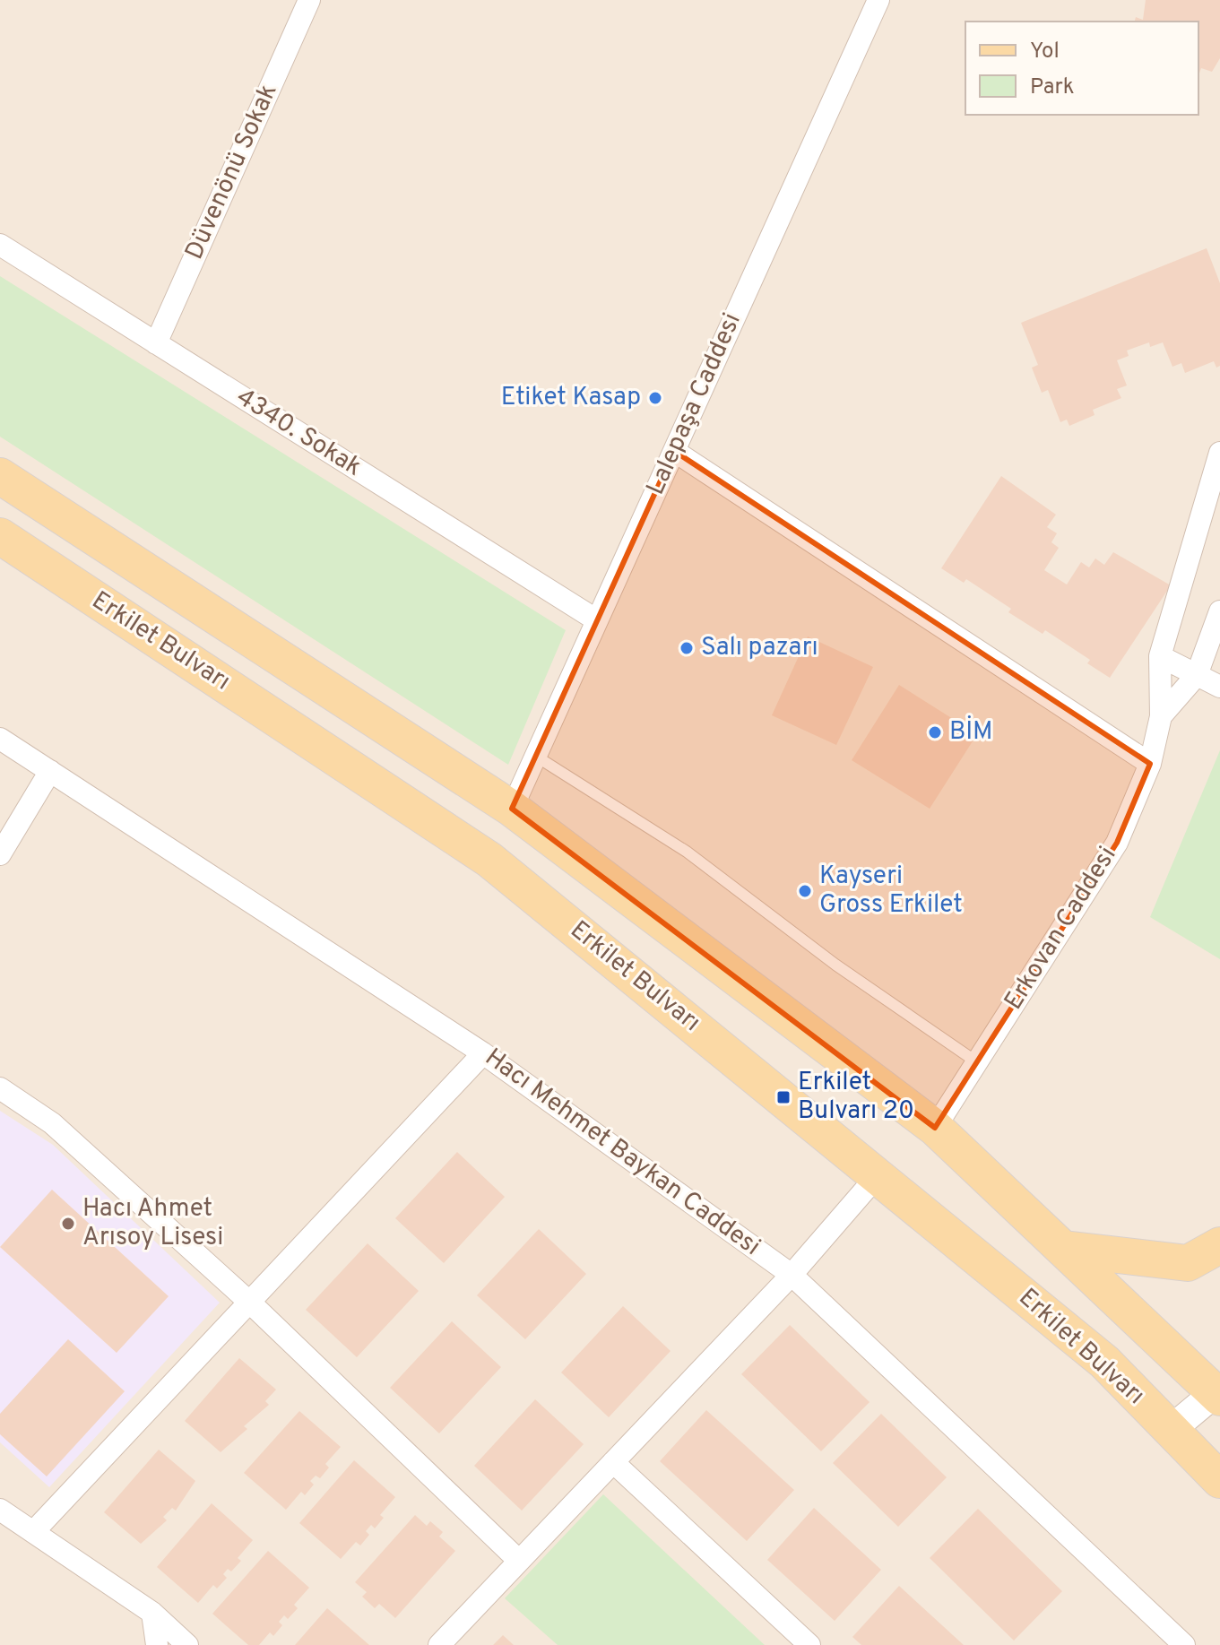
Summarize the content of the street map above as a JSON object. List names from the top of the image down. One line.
{"streets":{"main road":["Erkilet Bulvarı"],"street":["Düvenönü Sokak","Lalepaşa Caddesi","4340. Sokak","Erkovan Caddesi","Hacı Mehmet Baykan Caddesi"]},"crossings":[["Düvenönü Sokak","4340. Sokak"],["Lalepaşa Caddesi","4340. Sokak"],["Lalepaşa Caddesi","Erkilet Bulvarı"],["Erkilet Bulvarı","Erkovan Caddesi"]],"places":{"other":["Etiket Kasap","Salı pazarı","BİM","Kayseri Gross Erkilet","Hacı Ahmet Arısoy Lisesi"],"transit":["Erkilet Bulvarı 20"]},"legend":["Yol","Park"]}
